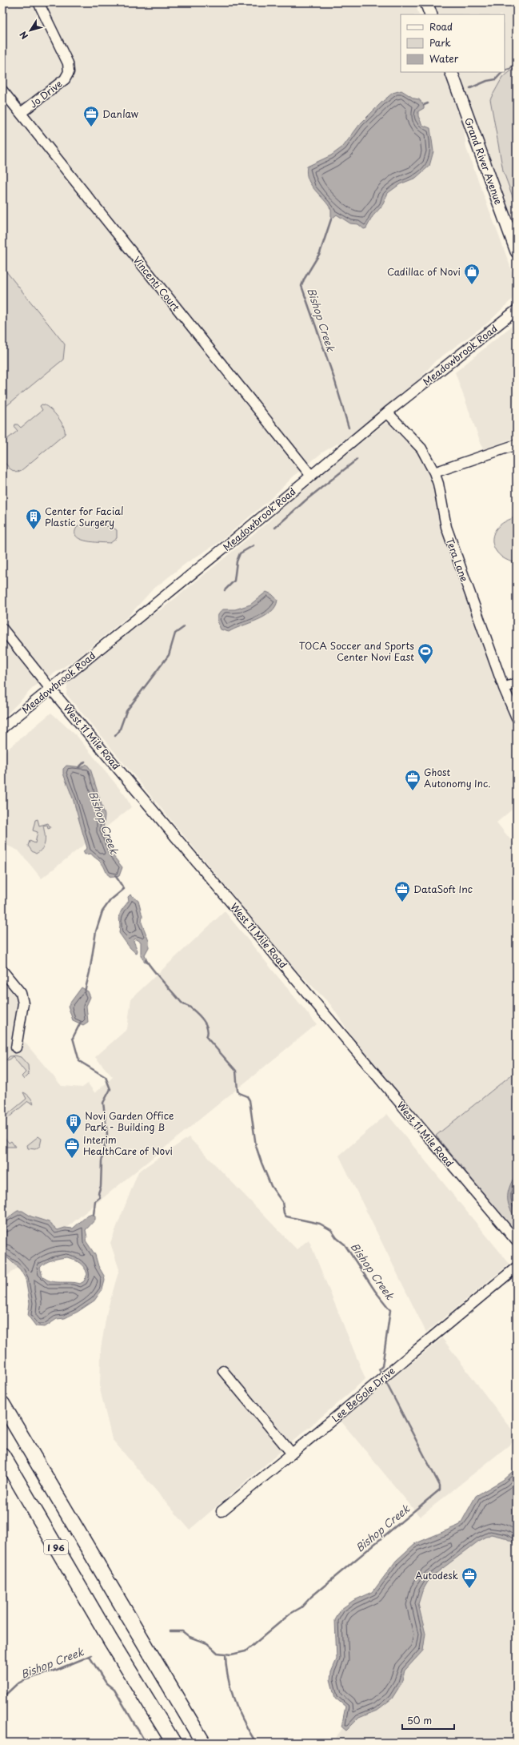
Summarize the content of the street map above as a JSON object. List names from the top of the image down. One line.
{"streets":{"highway":["I 96"],"main road":["Grand River Avenue"],"street":["Jo Drive","Vincenti Court","Meadowbrook Road","Tera Lane","West 11 Mile Road","Lee BeGole Drive"]},"crossings":[["Jo Drive","Vincenti Court"],["Vincenti Court","Meadowbrook Road"],["Meadowbrook Road","Tera Lane"],["Meadowbrook Road","West 11 Mile Road"]],"water":["Bishop Creek"],"places":{"office":["Danlaw","Ghost Autonomy Inc.","DataSoft Inc","Interim HealthCare of Novi","Autodesk"],"shop":["Cadillac of Novi"],"building":["Center for Facial Plastic Surgery","Novi Garden Office Park - Building B"],"sports":["TOCA Soccer and Sports Center Novi East"]},"legend":["Road","Park","Water"],"scale_bar":"50 m","north":"bottom left"}
